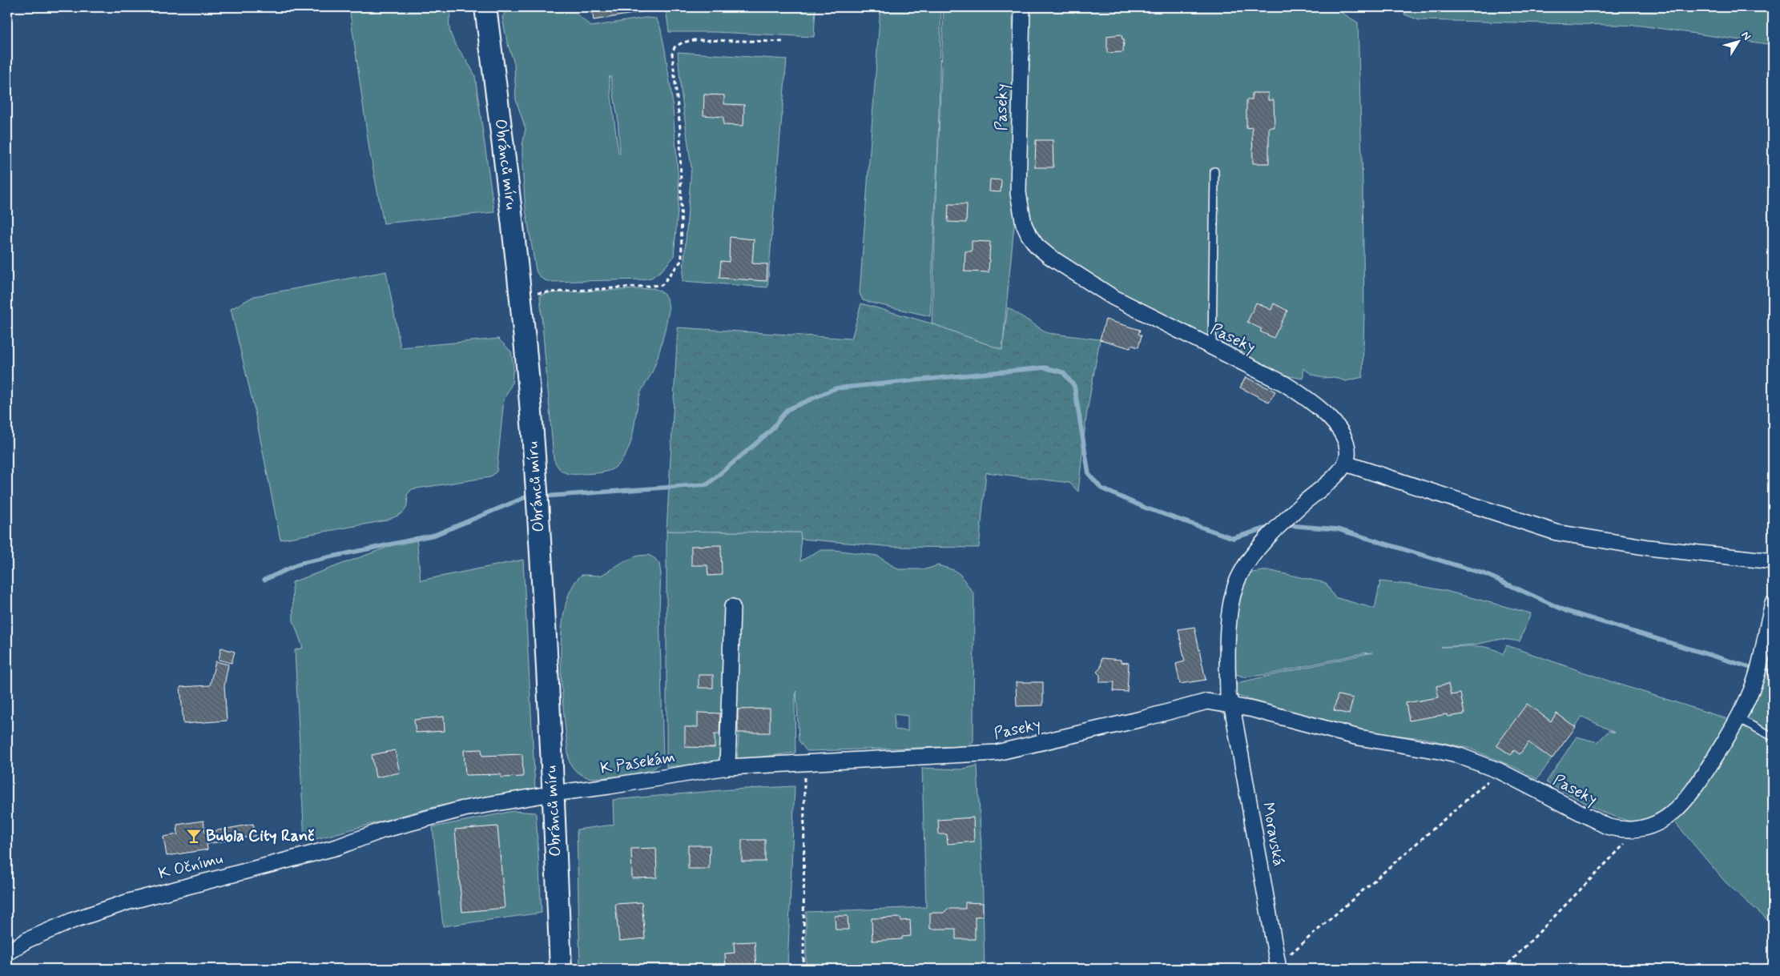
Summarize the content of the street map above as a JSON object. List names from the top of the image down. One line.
{"streets":{"main road":["Obránců míru"],"street":["Paseky","K Pasekám","Moravská","K Očnímu"]},"crossings":[["Paseky","K Pasekám"],["Paseky","Moravská"],["Obránců míru","K Pasekám"],["Obránců míru","K Očnímu"],["K Pasekám","K Očnímu"]],"places":{"bar":["Bubla City Ranč"]},"north":"top right"}
